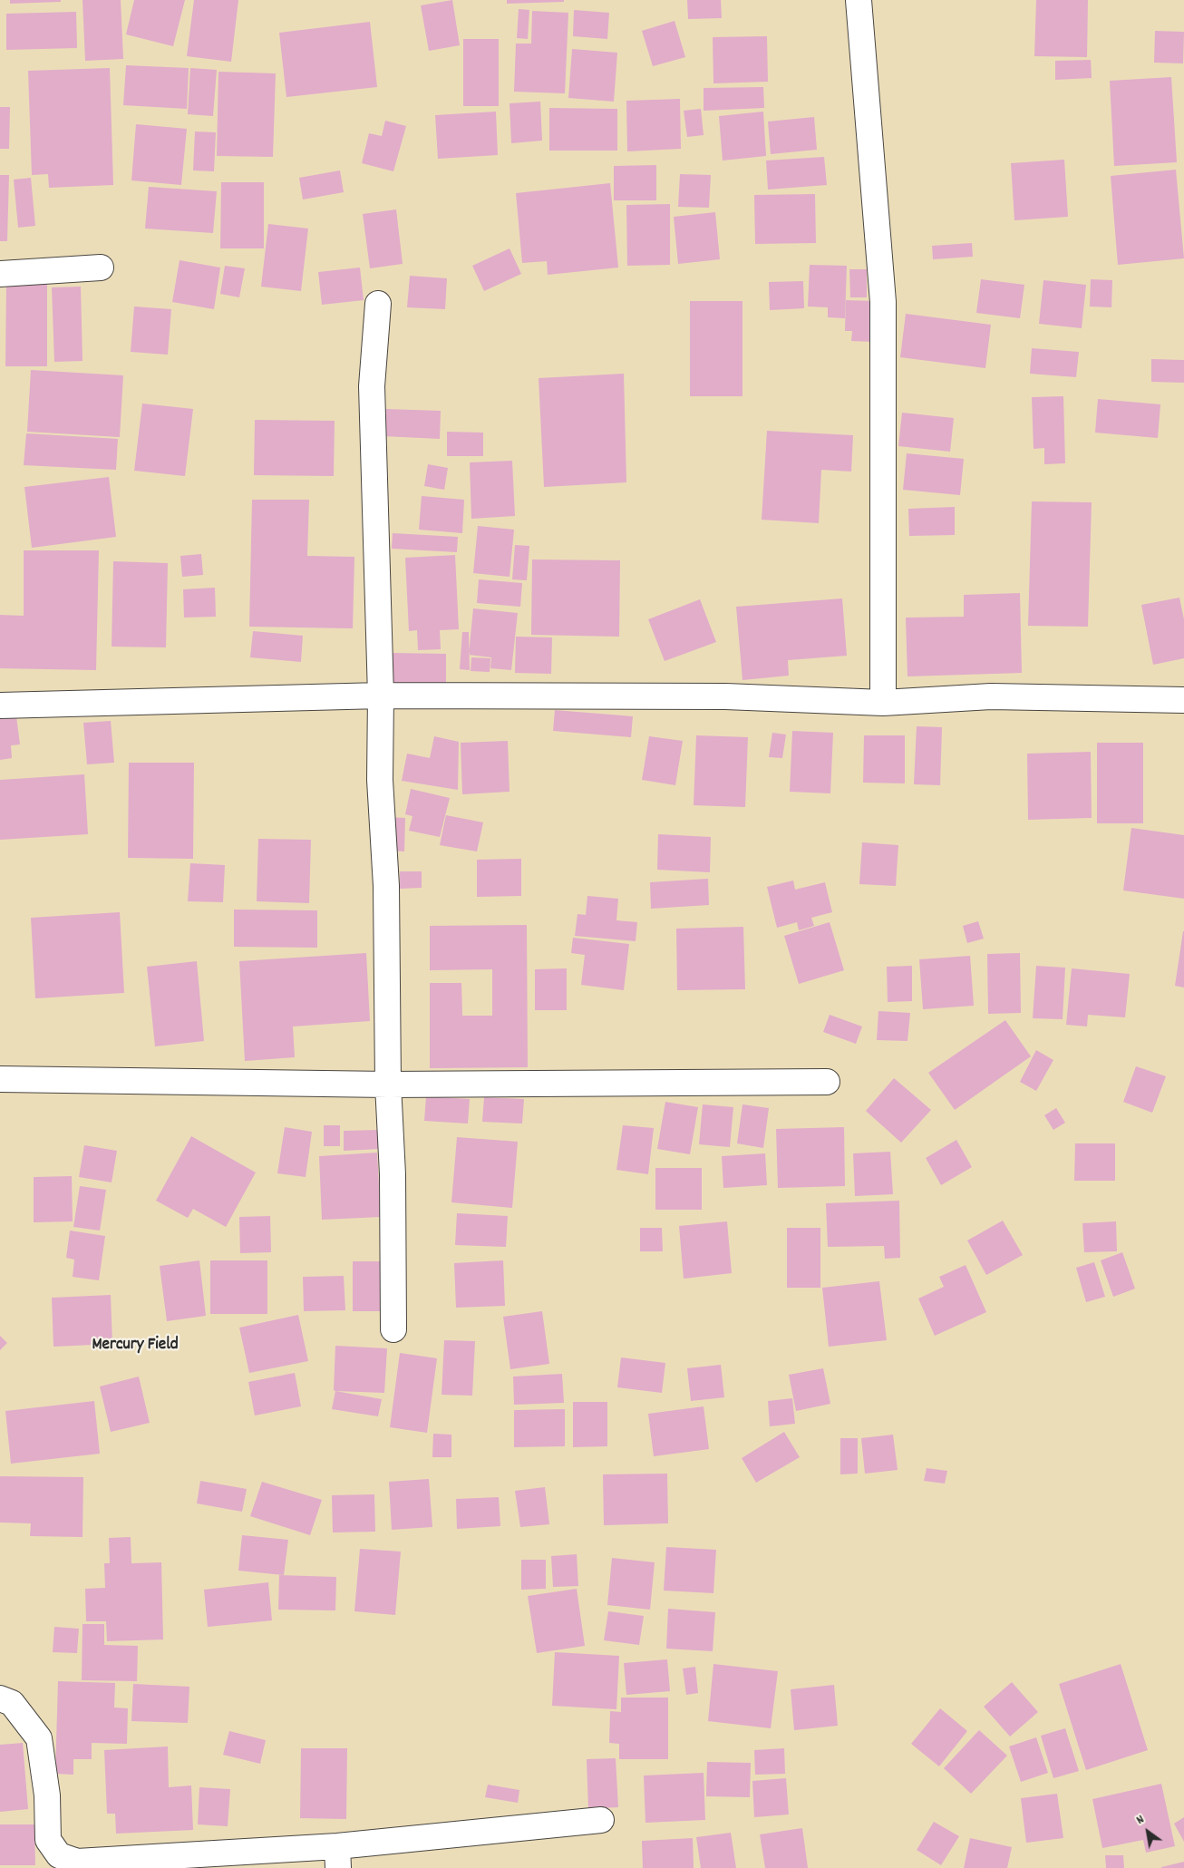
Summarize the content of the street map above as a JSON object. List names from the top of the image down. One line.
{"districts":["Mercury Field"],"north":"top left"}
